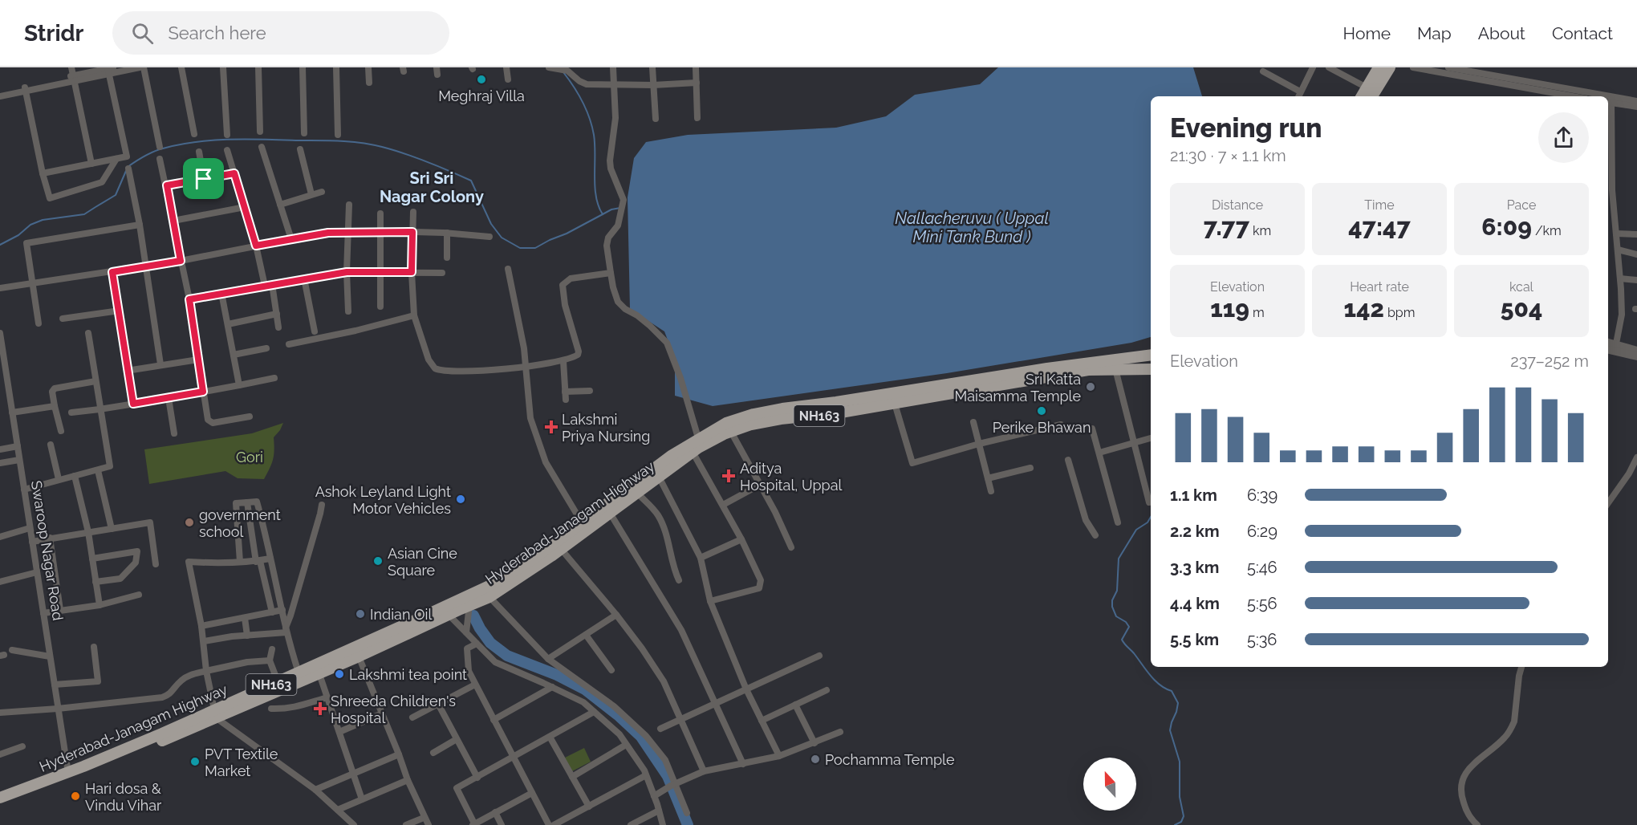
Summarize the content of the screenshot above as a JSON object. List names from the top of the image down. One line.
{"streets":{"highway":["NH163","Hyderabad-Janagam Highway"],"street":["Swaroop Nagar Road"]},"crossings":[["Hyderabad-Janagam Highway","Swaroop Nagar Road"]],"districts":["Sri Sri Nagar Colony"],"water":["Nallacheruvu ( Uppal Mini Tank Bund )"],"parks":["Gori"],"places":{"other":["Meghraj Villa","Sri Katta Maisamma Temple","Perike Bhawan","Ashok Leyland Light Motor Vehicles","government school","Asian Cine Square","Indian Oil","Lakshmi tea point","Pochamma Temple","PVT Textile Market","Hari dosa & Vindu Vihar"],"health":["Lakshmi Priya Nursing","Aditya Hospital, Uppal","Shreeda Children's Hospital"]},"north":"top","page":{"header":"Stridr","search":"Search here","nav":["Home","Map","About","Contact"],"heading":["Evening run","21:30 · 7 × 1.1 km"],"stats":[["Distance","7.77 km"],["Time","47:47"],["Pace","6:09 /km"],["Elevation","119 m"],["Heart rate","142 bpm"],["kcal","504"]],"chart":["Elevation","237–252 m"],"list":[{"name":"1.1 km","note":"6:39"},{"name":"2.2 km","note":"6:29"},{"name":"3.3 km","note":"5:46"},{"name":"4.4 km","note":"5:56"},{"name":"5.5 km","note":"5:36"}]}}
